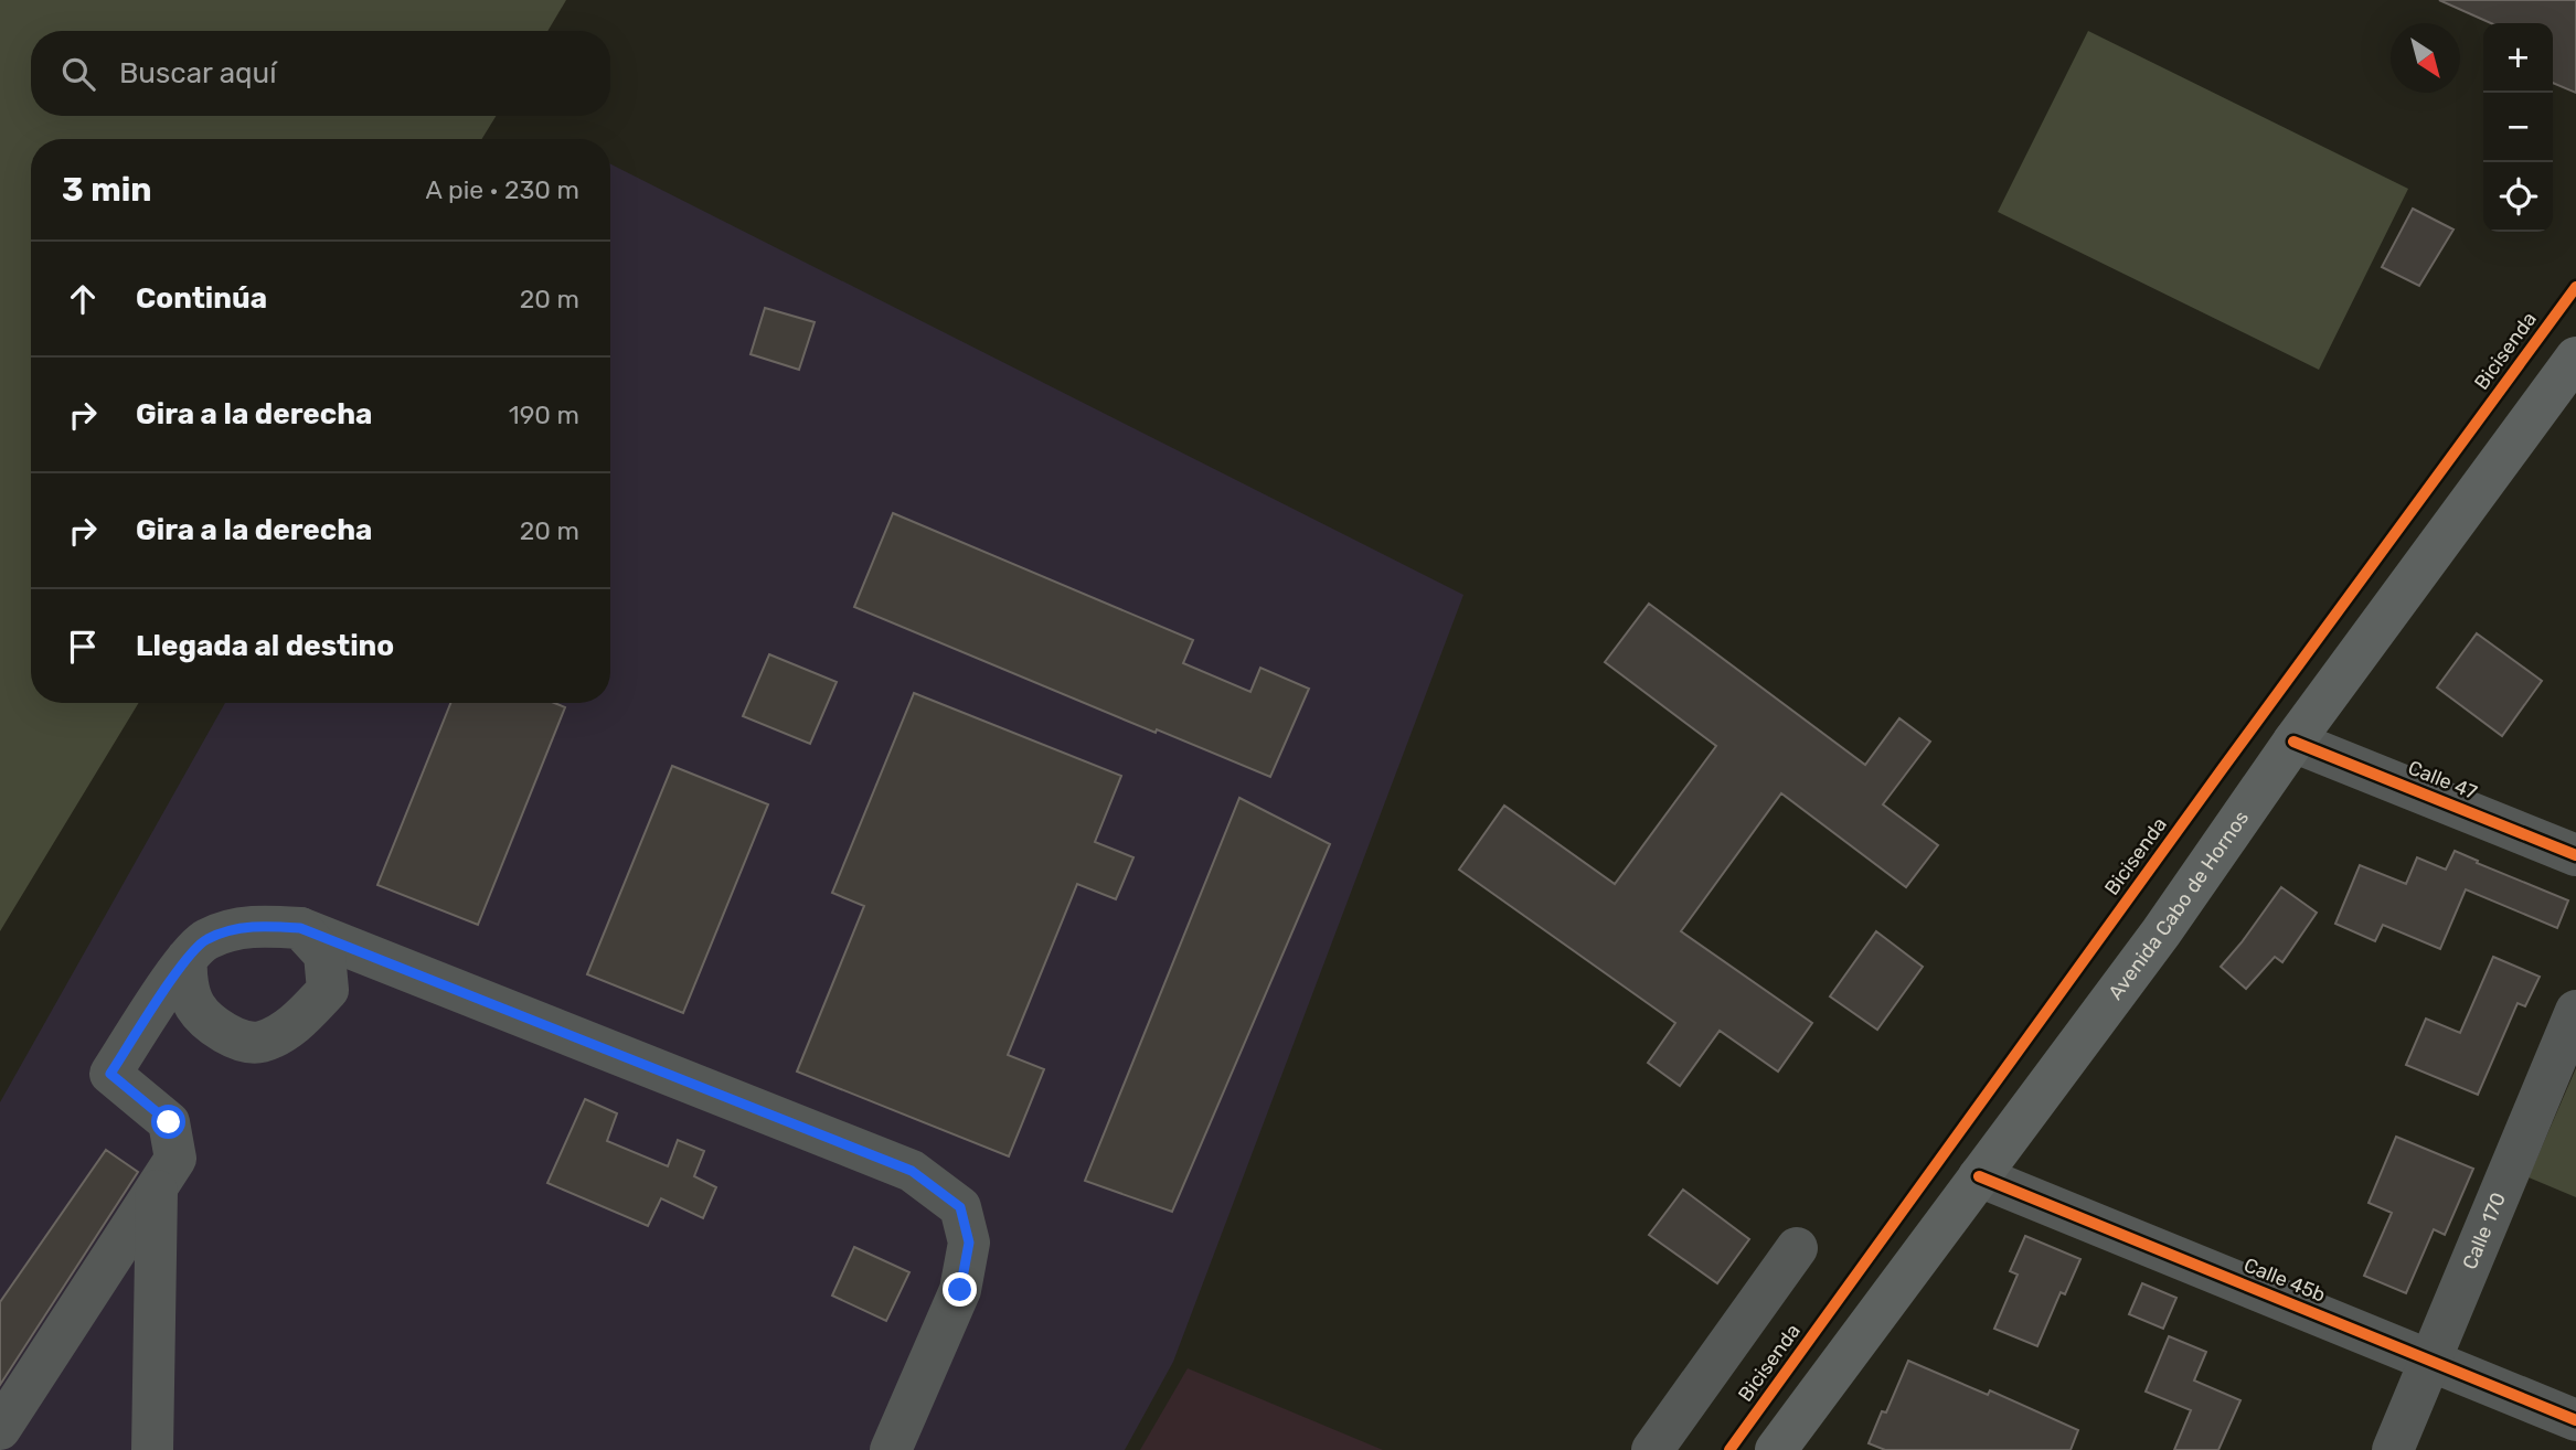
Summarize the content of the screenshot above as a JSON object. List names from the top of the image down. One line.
{"streets":{"main road":["Avenida Cabo de Hornos"],"street":["Calle 47","Calle 170","Calle 45b"],"cycle path":["Bicisenda"]},"crossings":[["Calle 47","Avenida Cabo de Hornos"],["Avenida Cabo de Hornos","Calle 45b"],["Calle 170","Calle 45b"]],"north":"bottom right","page":{"map_buttons":["+","−"],"search":"Buscar aquí","heading":["3 min","A pie · 230 m"],"list":[["Continúa","20 m"],["Gira a la derecha","190 m"],["Gira a la derecha","20 m"],"Llegada al destino"]}}
